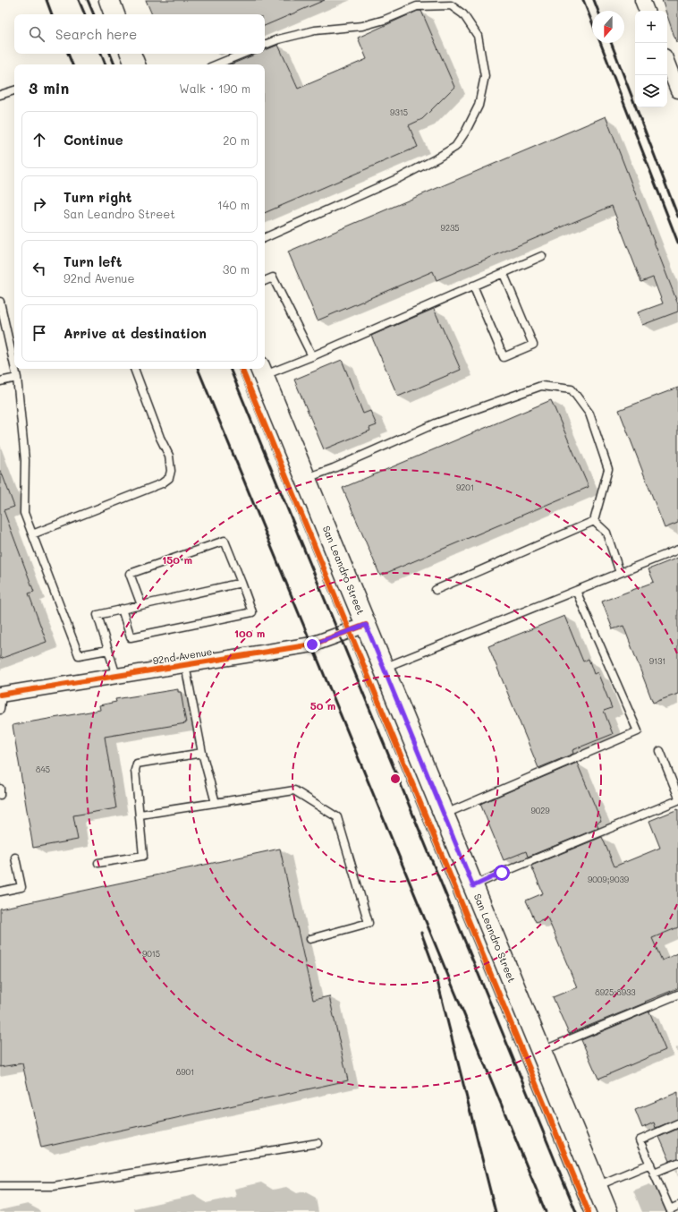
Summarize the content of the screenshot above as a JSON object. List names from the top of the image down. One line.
{"streets":{"main road":["San Leandro Street"],"street":["92nd Avenue"]},"crossings":[["San Leandro Street","92nd Avenue"]],"house_numbers":["9315","9235","9201","9131","845","9029","9009;9039","9015","8925;8933","8901"],"north":"bottom","page":{"map_buttons":["+","−"],"search":"Search here","heading":["3 min","Walk · 190 m"],"list":[["Continue","20 m"],["Turn right","San Leandro Street","140 m"],["Turn left","92nd Avenue","30 m"],"Arrive at destination"]},"rings":["150 m","100 m","50 m"]}
